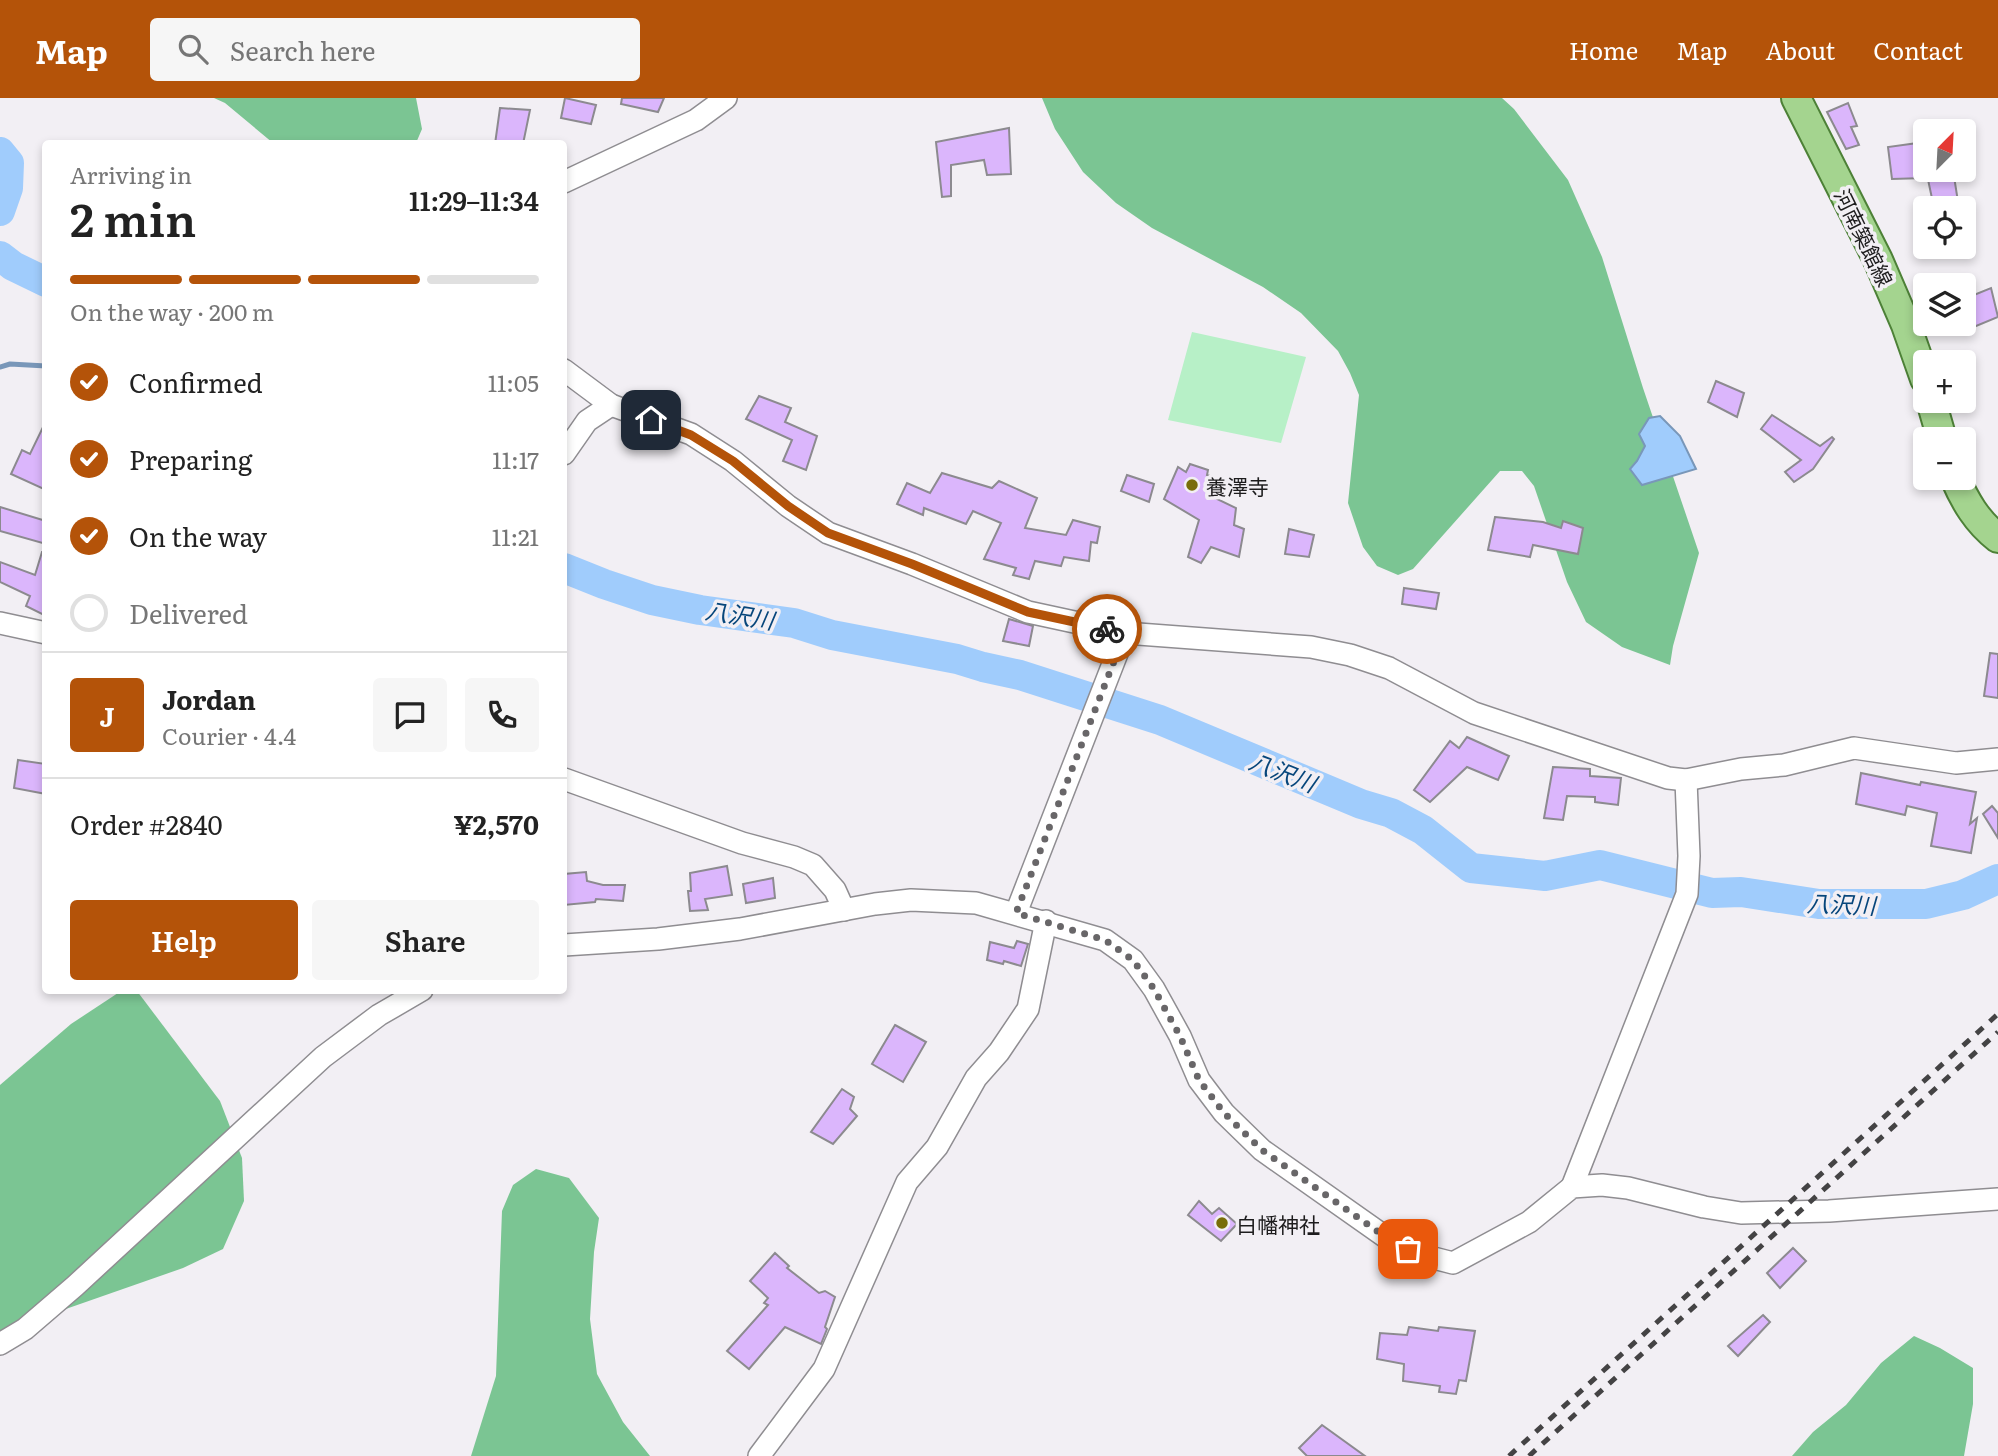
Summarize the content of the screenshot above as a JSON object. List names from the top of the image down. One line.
{"streets":{"main road":["河南築館線"]},"water":["八沢川"],"places":["養澤寺","白幡神社"],"north":"top right","page":{"header":"Map","search":"Search here","nav":["Home","Map","About","Contact"],"map_buttons":["+","−"],"heading":["2 min","Arriving in","11:29–11:34"],"panel":["Jordan","Courier · 4.4","Order #2840","¥2,570"],"bar":"On the way · 200 m","list":[["Confirmed","11:05"],["Preparing","11:17"],["On the way","11:21"],"Delivered"],"round":"J","buttons":["Help","Share"]}}
